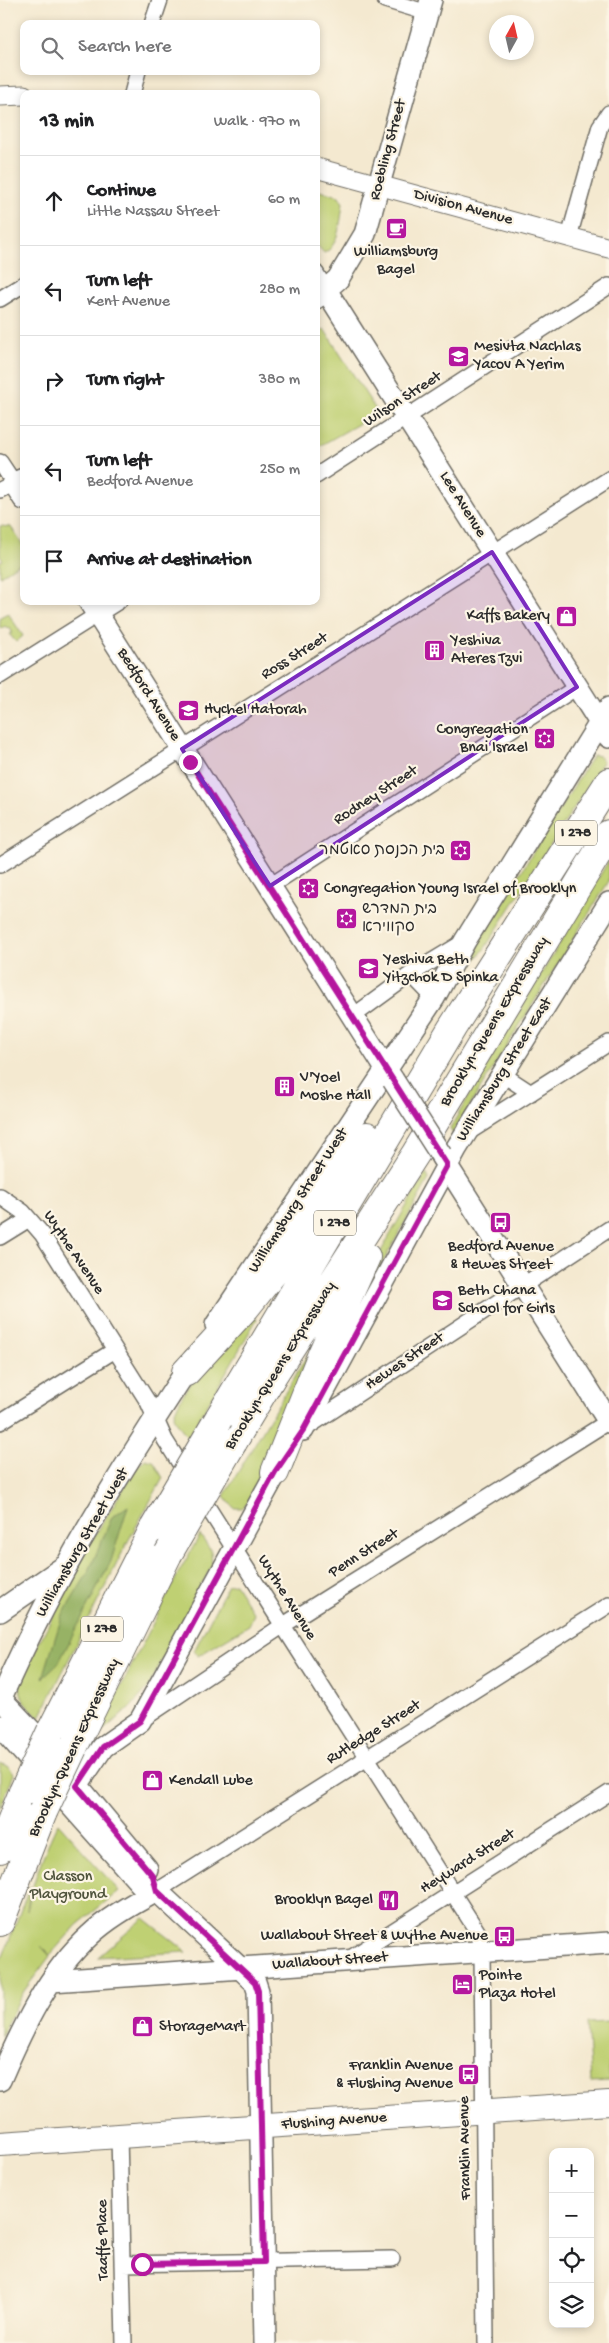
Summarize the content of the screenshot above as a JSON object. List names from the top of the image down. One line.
{"streets":{"highway":["I 278","Brooklyn-Queens Expressway"],"main road":["Roebling Street","Lee Avenue","Bedford Avenue","Williamsburg Street East","Williamsburg Street West","Wallabout Street","Flushing Avenue"],"street":["Division Avenue","Wilson Street","Ross Street","Rodney Street","Wythe Avenue","Hewes Street","Penn Street","Rutledge Street","Heyward Street","Franklin Avenue","Taaffe Place"]},"crossings":[["Roebling Street","Division Avenue"],["Roebling Street","Lee Avenue"],["Wilson Street","Lee Avenue"],["Lee Avenue","Ross Street"],["Lee Avenue","Rodney Street"],["Lee Avenue","Williamsburg Street West"],["Ross Street","Bedford Avenue"],["Bedford Avenue","Rodney Street"],["Bedford Avenue","Brooklyn-Queens Expressway"],["Bedford Avenue","Williamsburg Street East"],["Bedford Avenue","Williamsburg Street West"],["Bedford Avenue","Hewes Street"],["Bedford Avenue","Penn Street"],["Brooklyn-Queens Expressway","Williamsburg Street East"],["Williamsburg Street East","Wythe Avenue"],["Williamsburg Street East","Hewes Street"],["Williamsburg Street East","Penn Street"],["Williamsburg Street West","Wythe Avenue"],["Wythe Avenue","Penn Street"],["Wythe Avenue","Rutledge Street"],["Wythe Avenue","Heyward Street"],["Wythe Avenue","Wallabout Street"],["Wythe Avenue","Franklin Avenue"],["Heyward Street","Wallabout Street"],["Wallabout Street","Franklin Avenue"],["Flushing Avenue","Franklin Avenue"],["Flushing Avenue","Taaffe Place"]],"parks":["Classon Playground"],"places":{"cafe":["Williamsburg Bagel"],"school or university":["Mesivta Nachlas Yacov A Yerim","Hychel Hatorah","Yeshiva Beth Yitzchok D Spinka","Beth Chana School for Girls"],"shop":["Kaffs Bakery","Kendall Lube","StorageMart"],"building":["Yeshiva Ateres Tzvi","V'Yoel Moshe Hall"],"synagogue":["Congregation Bnai Israel","בית הכנסת סאטמר","Congregation Young Israel of Brooklyn","בית המדרש סקווירא"],"bus stop":["Bedford Avenue & Hewes Street","Wallabout Street & Wythe Avenue","Franklin Avenue & Flushing Avenue"],"restaurant":["Brooklyn Bagel"],"hotel":["Pointe Plaza Hotel"]},"north":"top","page":{"search":"Search here","heading":["13 min","Walk · 970 m"],"list":[["Continue","Little Nassau Street","60 m"],["Turn left","Kent Avenue","280 m"],["Turn right","380 m"],["Turn left","Bedford Avenue","250 m"],"Arrive at destination"],"map_buttons":["+","−"]}}
